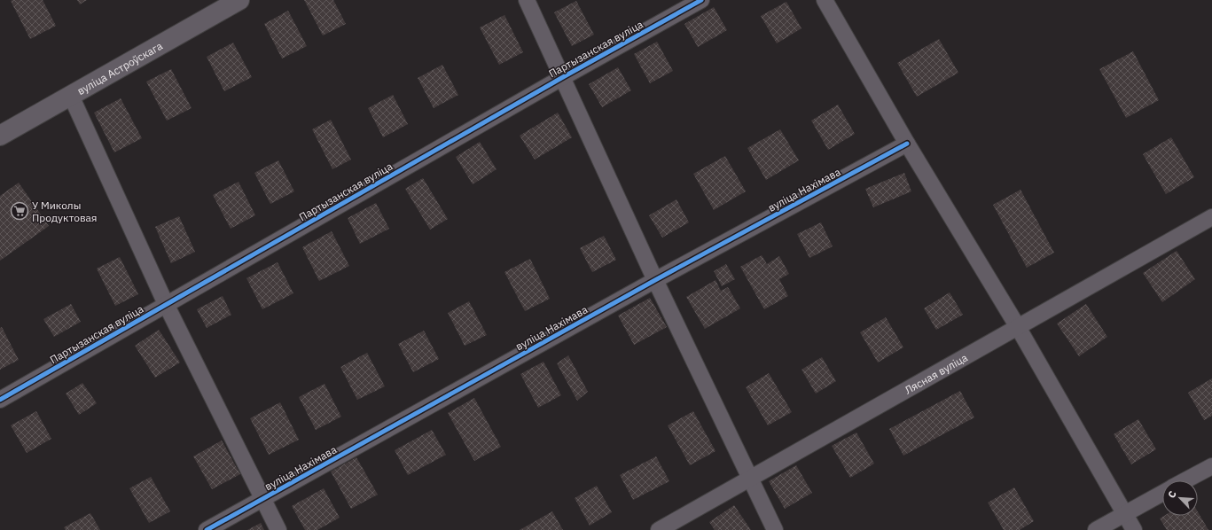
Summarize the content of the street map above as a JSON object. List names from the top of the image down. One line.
{"streets":{"street":["Партызанская вуліца","вуліца Астроўскага","вуліца Нахімава","Лясная вуліца"]},"places":{"supermarket":["У Миколы Продуктовая"]},"north":"top left"}
